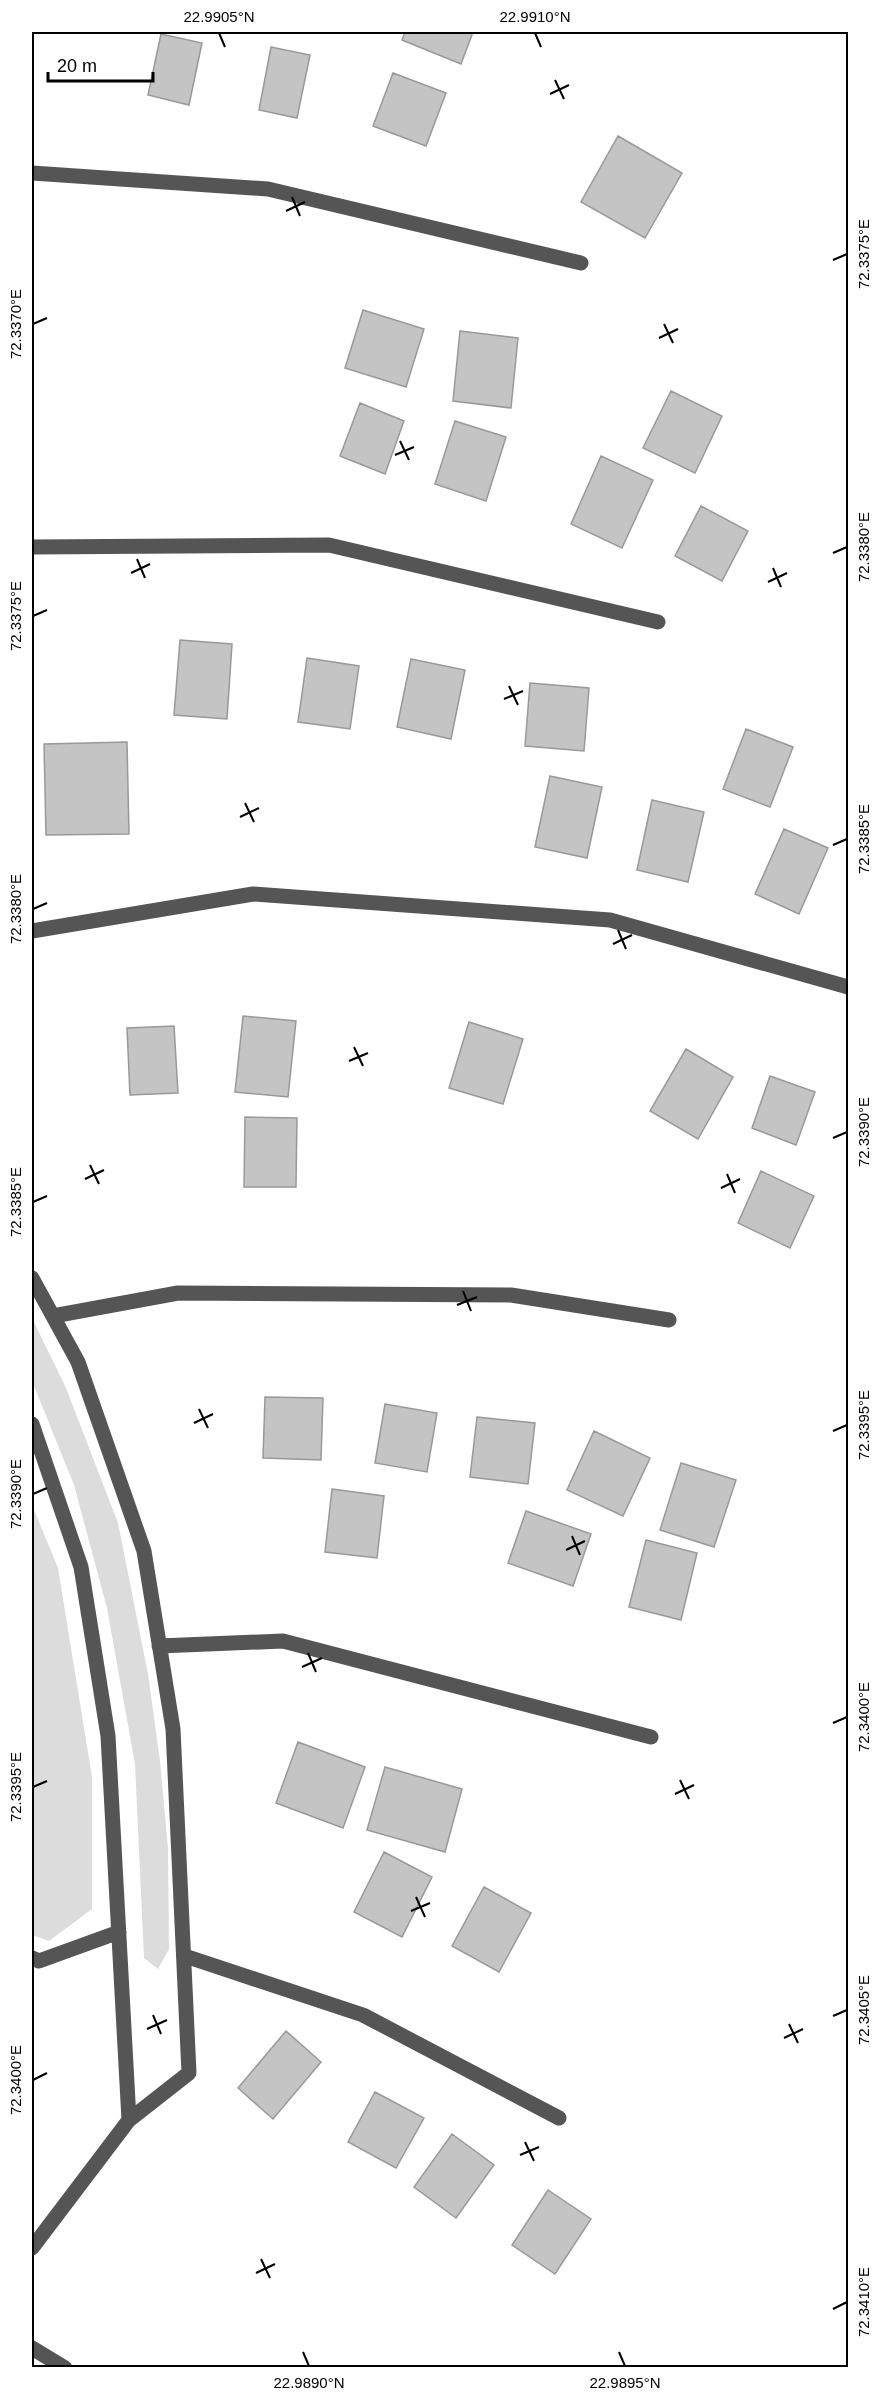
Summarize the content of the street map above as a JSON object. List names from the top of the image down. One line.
{"scale_bar":"20 m","coordinates":["22.9905°N","22.9910°N","72.3375°E","72.3370°E","72.3380°E","72.3385°E","72.3390°E","72.3395°E","72.3400°E","72.3405°E","72.3410°E","22.9890°N","22.9895°N"]}
